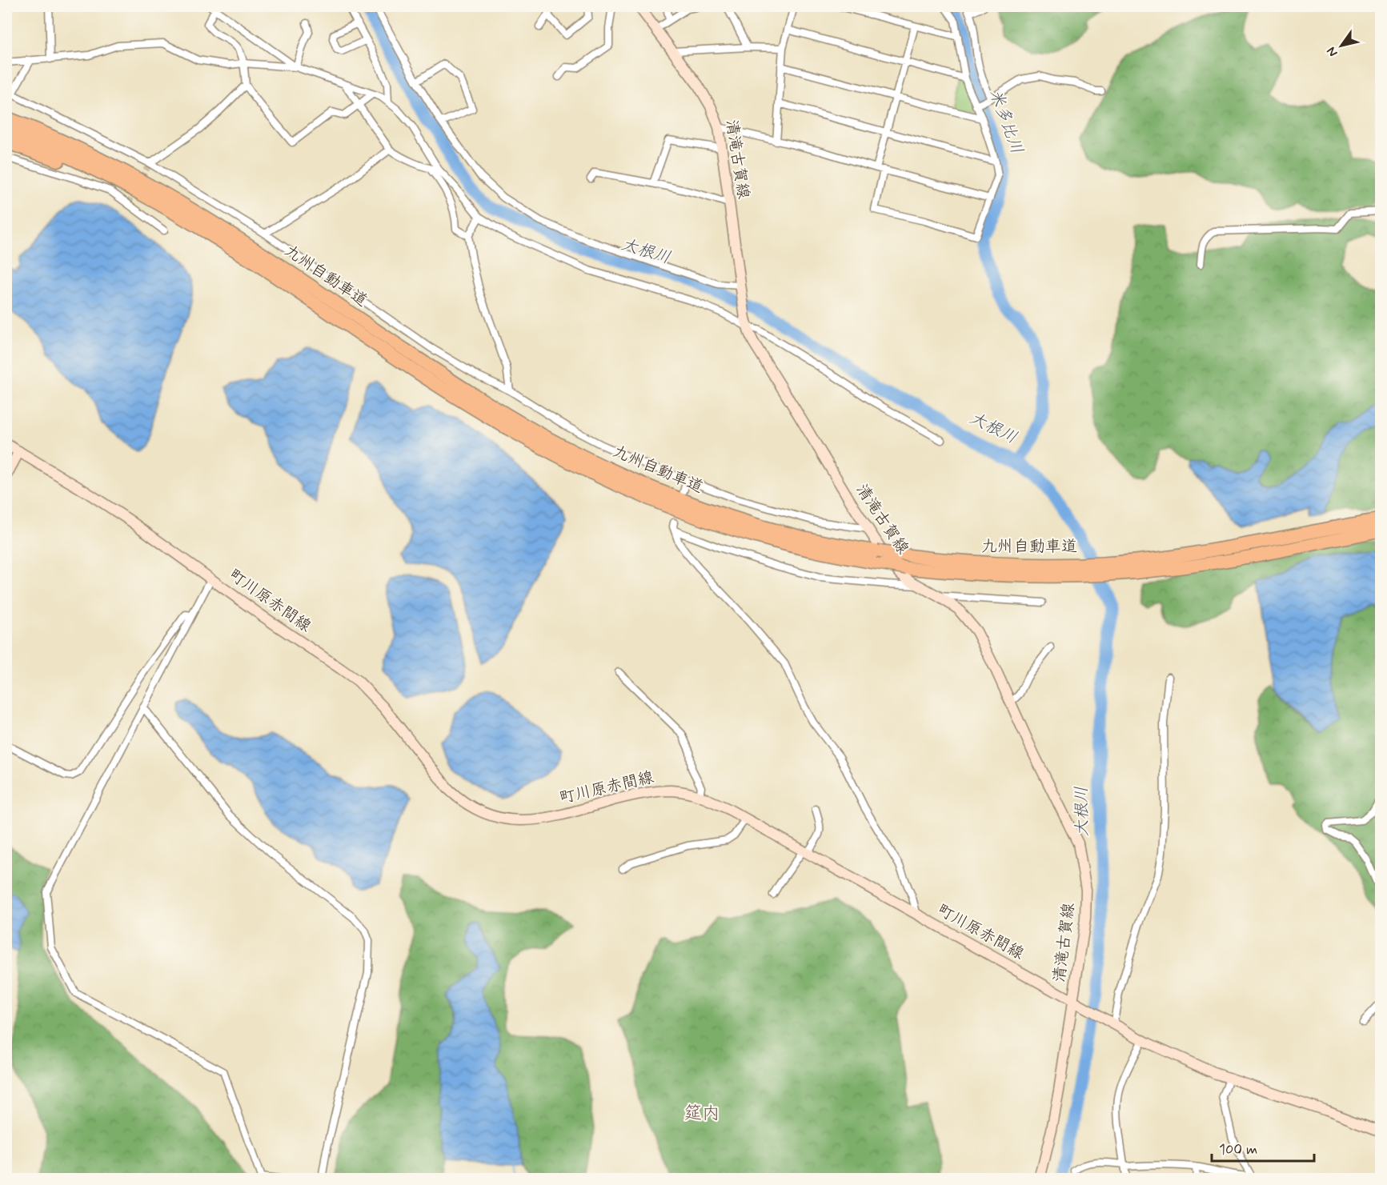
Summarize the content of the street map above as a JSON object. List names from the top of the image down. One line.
{"streets":{"highway":["九州自動車道"],"main road":["清滝古賀線","町川原赤間線"]},"crossings":[["清滝古賀線","町川原赤間線"]],"districts":["筵内"],"water":["米多比川","大根川"],"scale_bar":"100 m","north":"bottom left"}
